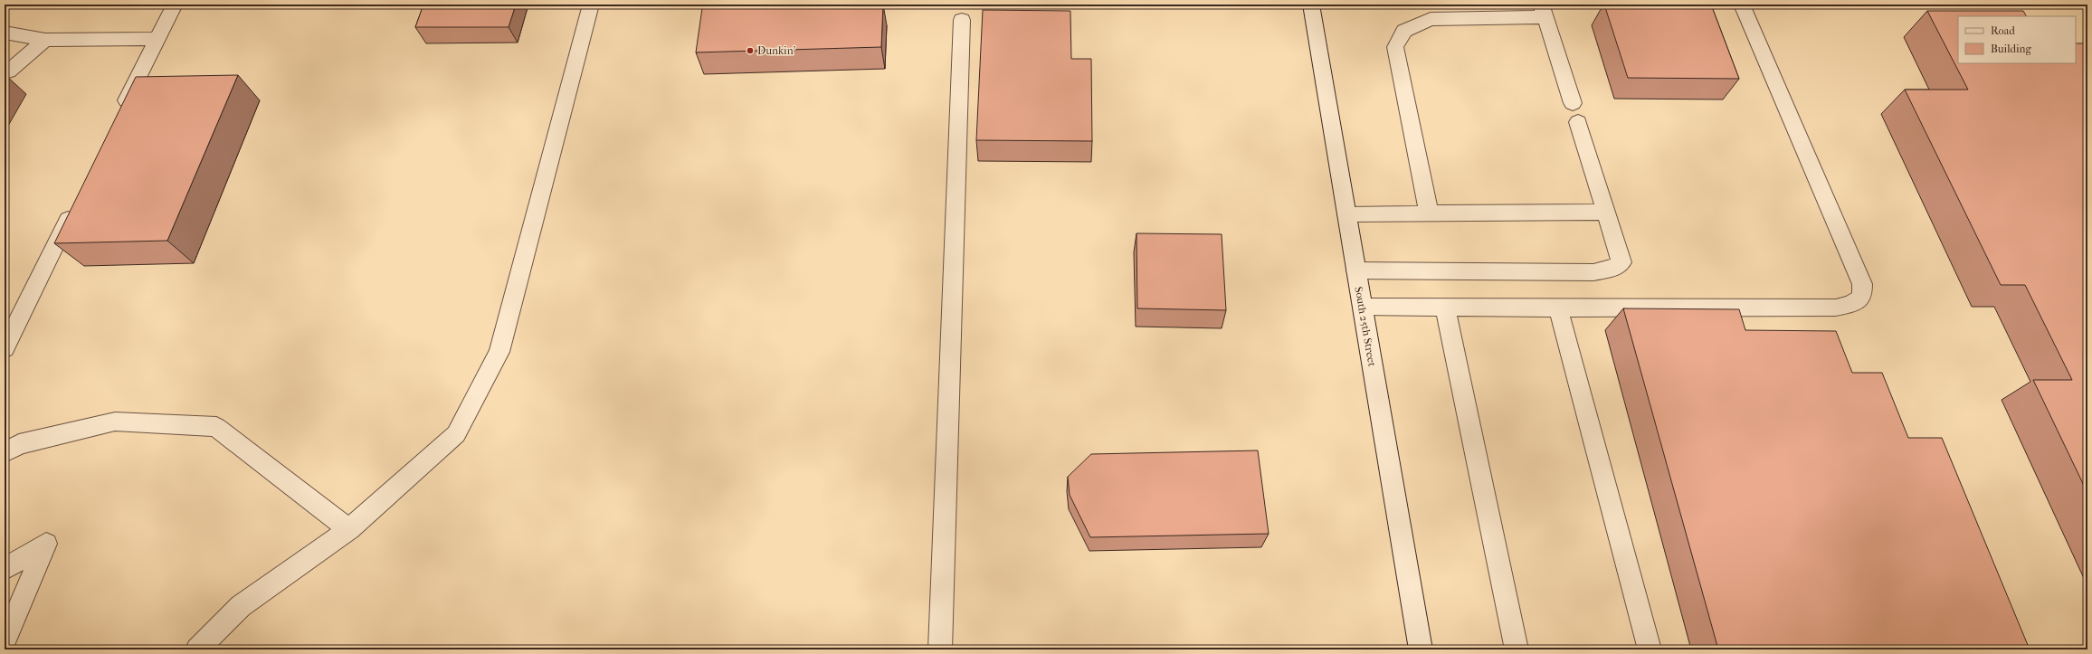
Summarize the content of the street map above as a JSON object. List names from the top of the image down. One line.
{"streets":{"street":["South 25th Street"]},"places":["Dunkin'"],"legend":["Road","Building"]}
